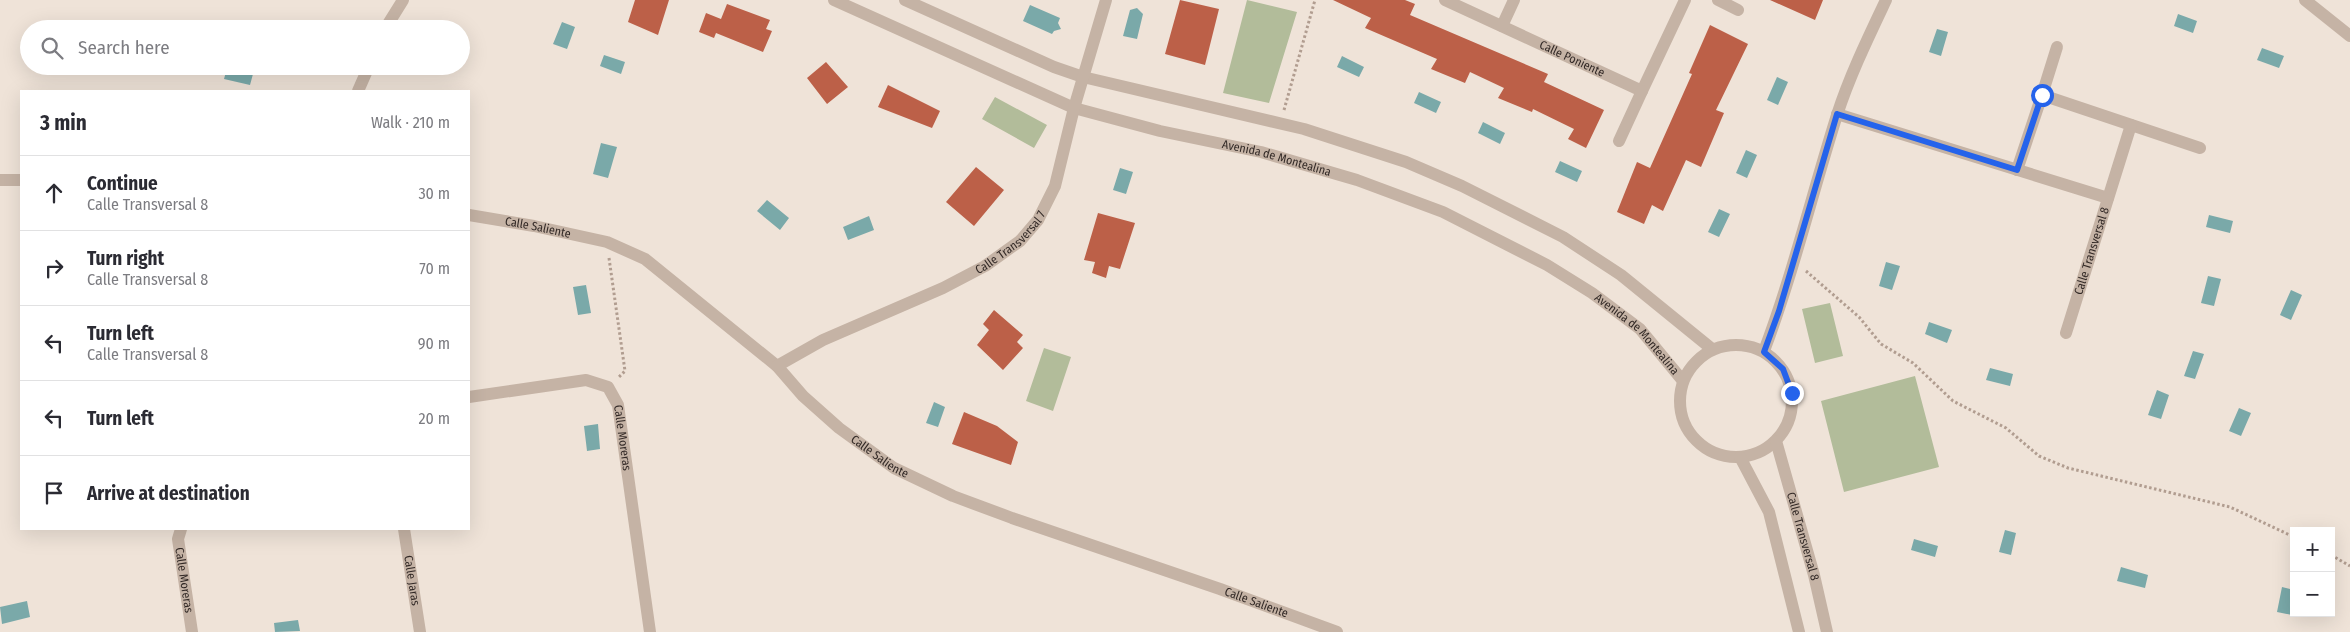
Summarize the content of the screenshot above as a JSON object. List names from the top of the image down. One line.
{"streets":{"street":["Calle Poniente","Avenida de Montealina","Calle Saliente","Calle Transversal 7","Calle Transversal 8","Calle Moreras","Calle Jaras"]},"crossings":[["Avenida de Montealina","Calle Transversal 7"],["Avenida de Montealina","Calle Transversal 8"],["Calle Saliente","Calle Transversal 7"]],"page":{"search":"Search here","heading":["3 min","Walk · 210 m"],"list":[["Continue","Calle Transversal 8","30 m"],["Turn right","Calle Transversal 8","70 m"],["Turn left","Calle Transversal 8","90 m"],["Turn left","20 m"],"Arrive at destination"],"map_buttons":["+","−"]}}
